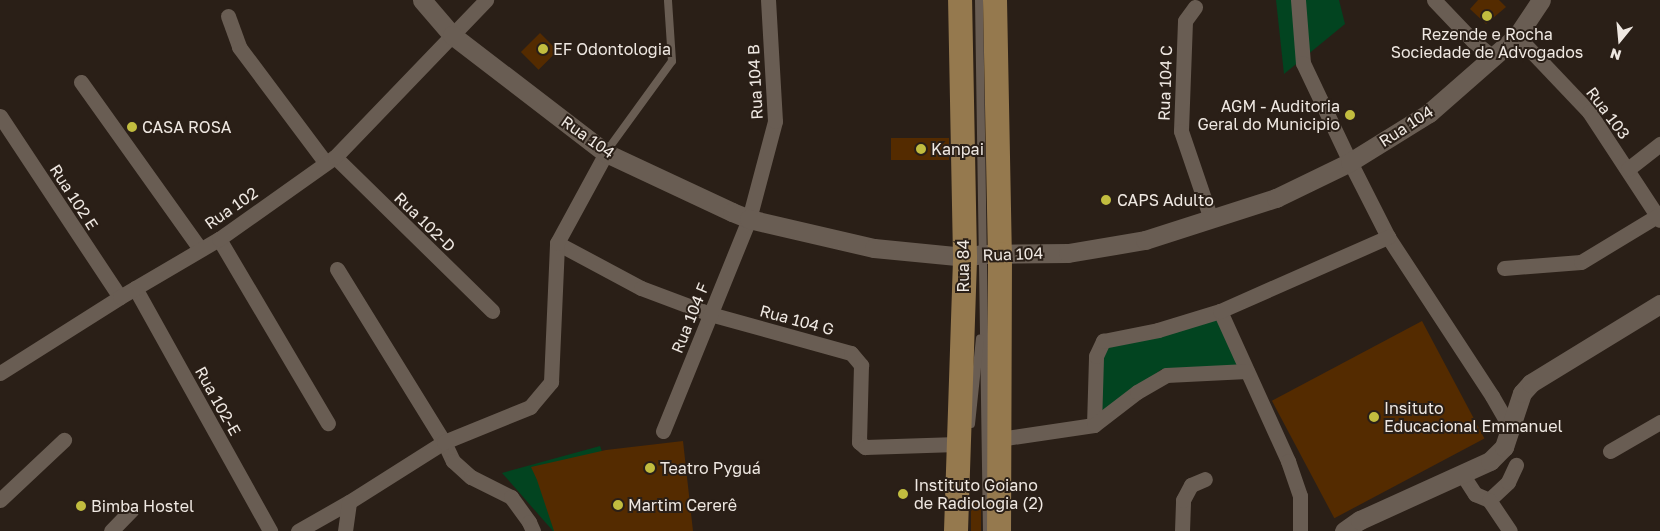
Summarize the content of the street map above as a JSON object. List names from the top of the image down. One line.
{"streets":{"main road":["Rua 84"],"street":["Rua 104 B","Rua 104 C","Rua 103","Rua 104","Rua 102 E","Rua 102","Rua 102-D","Rua 104 F","Rua 104 G","Rua 102-E"]},"crossings":[["Rua 104 B","Rua 104"],["Rua 104 B","Rua 104 F"],["Rua 104 C","Rua 104"],["Rua 103","Rua 104"],["Rua 104","Rua 102"],["Rua 104","Rua 84"],["Rua 104","Rua 104 F"],["Rua 102 E","Rua 102"],["Rua 102","Rua 102-D"],["Rua 102","Rua 102-E"],["Rua 84","Rua 104 G"],["Rua 104 F","Rua 104 G"]],"places":["Rezende e Rocha Sociedade de Advogados","EF Odontologia","AGM - Auditoria Geral do Municipio","CASA ROSA","Kanpai","CAPS Adulto","Insituto Educacional Emmanuel","Teatro Pyguá","Instituto Goiano de Radiologia (2)","Martim Cererê","Bimba Hostel"],"north":"bottom"}
